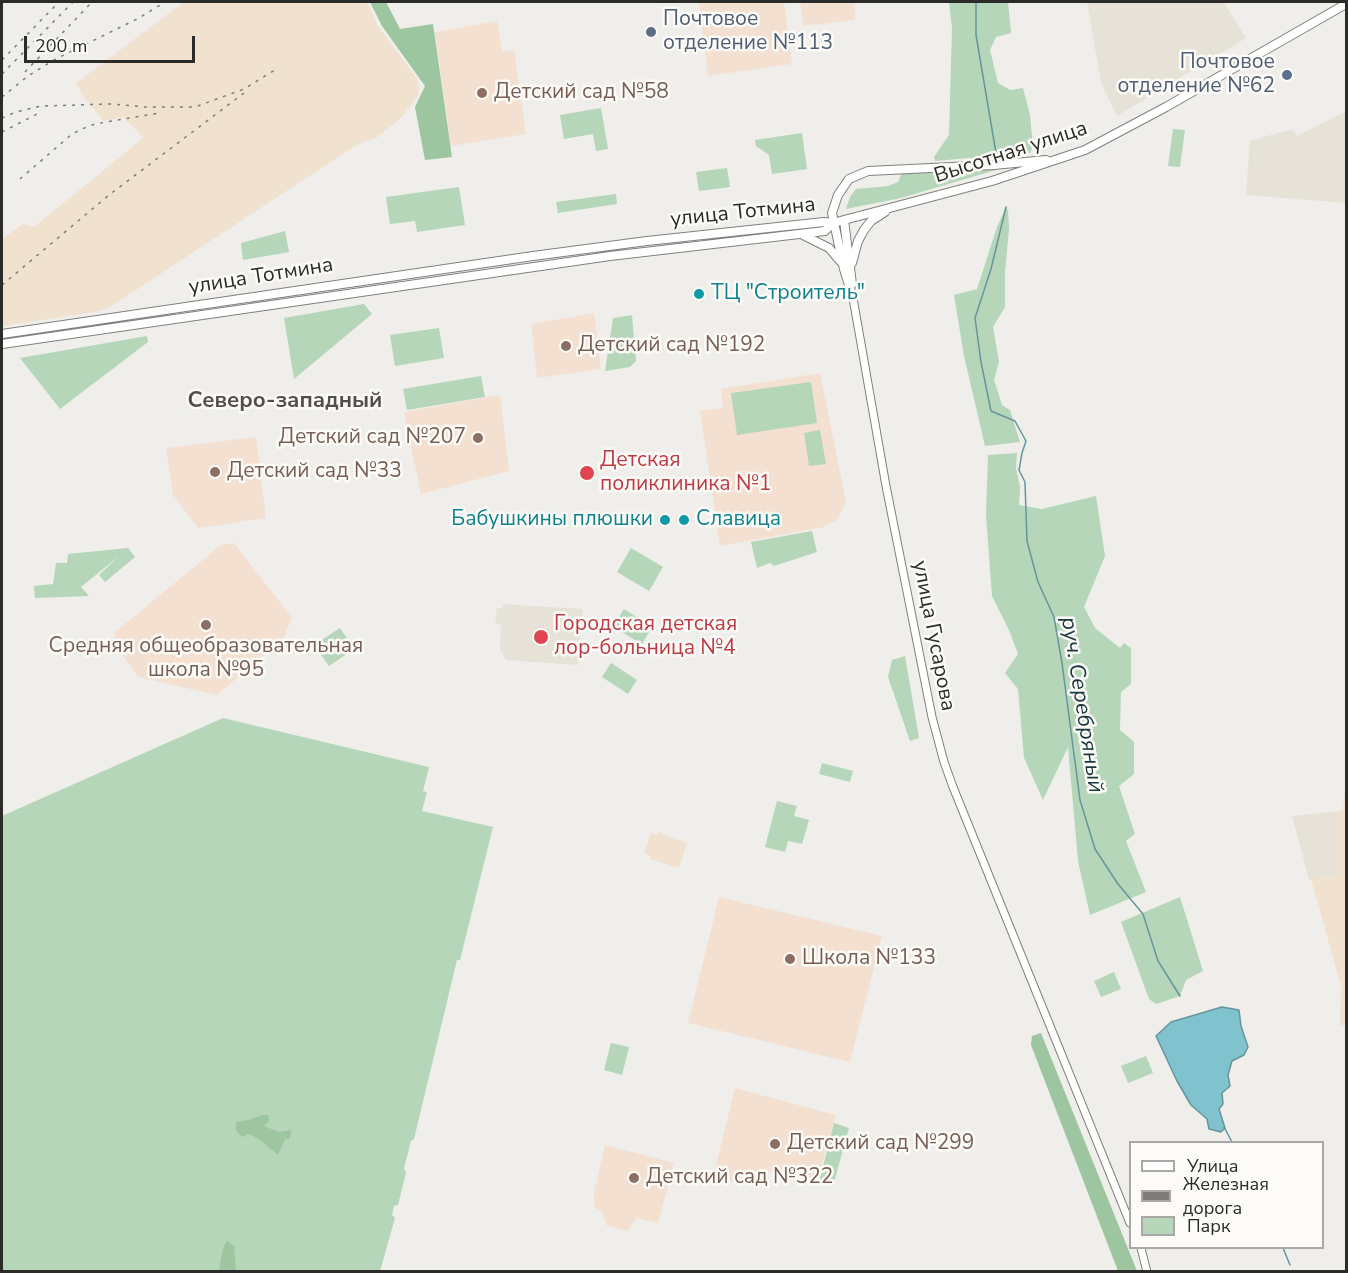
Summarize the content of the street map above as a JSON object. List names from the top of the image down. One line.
{"streets":{"main road":["Высотная улица","улица Тотмина","улица Гусарова"]},"crossings":[["Высотная улица","улица Тотмина"]],"districts":["Северо-западный"],"water":["руч. Серебряный"],"places":["Почтовое отделение №113","Почтовое отделение №62","Детский сад №58","ТЦ \"Строитель\"","Детский сад №192","Детский сад №207","Детский сад №33","Детская поликлиника №1","Бабушкины плюшки","Славица","Средняя общеобразовательная школа №95","Городская детская лор-больница №4","Школа №133","Детский сад №299","Детский сад №322"],"legend":["Улица","Железная дорога","Парк"],"scale_bar":"200 m"}
